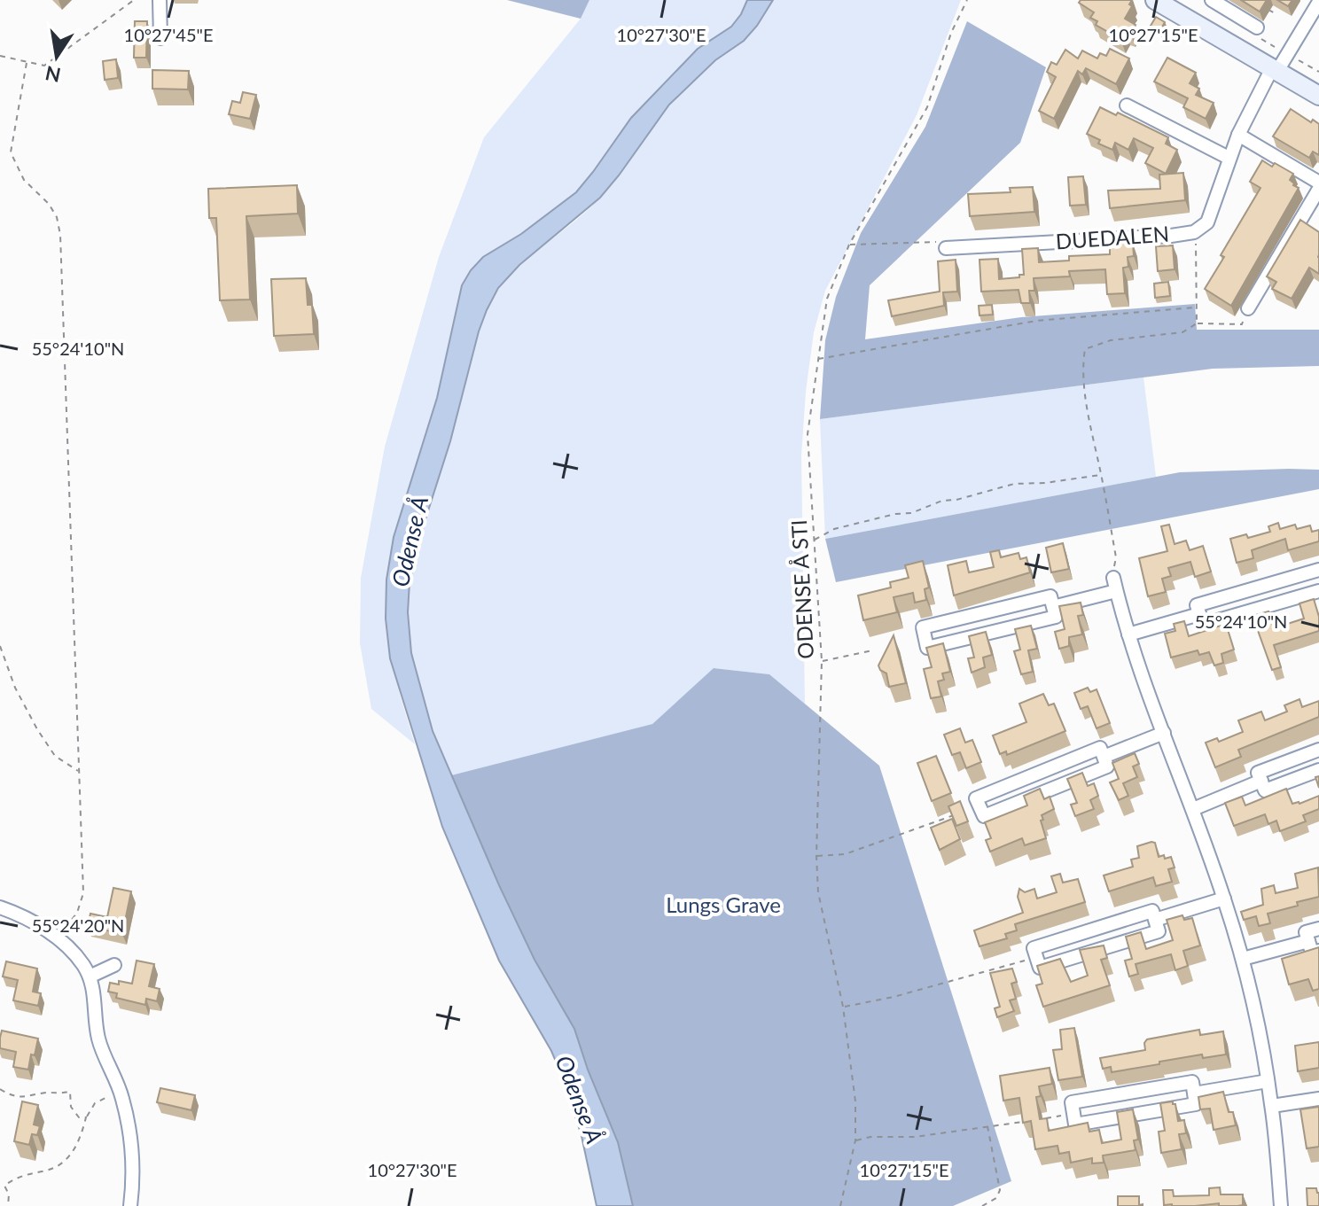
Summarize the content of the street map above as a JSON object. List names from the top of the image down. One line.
{"streets":{"street":["DUEDALEN"],"path":["ODENSE Å STI"]},"water":["Odense Å"],"parks":["Lungs Grave"],"north":"bottom","coordinates":["10°27'45\"E","10°27'30\"E","10°27'15\"E","55°24'10\"N","55°24'20\"N"]}
